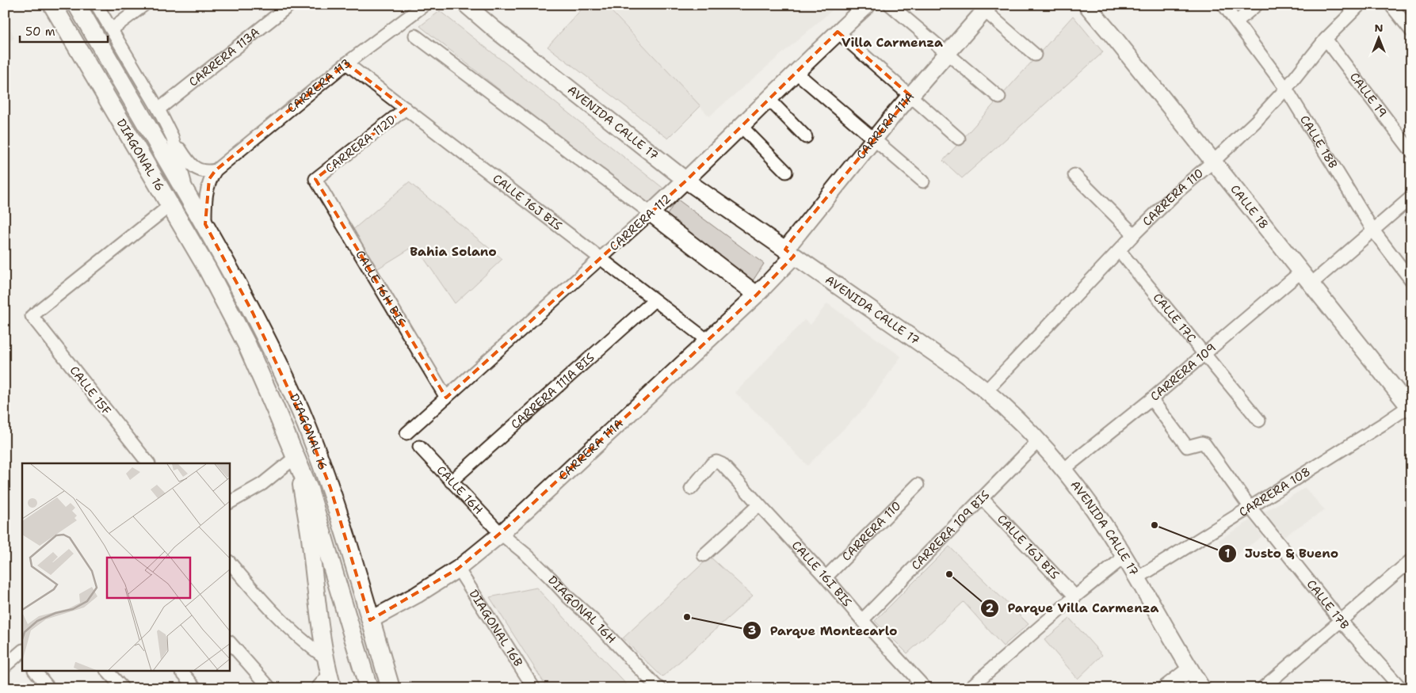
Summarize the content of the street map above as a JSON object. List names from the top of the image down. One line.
{"streets":{"main road":["DIAGONAL 16"],"street":["CARRERA 113A","CARRERA 113","CALLE 19","AVENIDA CALLE 17","CARRERA 111A","CALLE 18B","CARRERA 112D","CARRERA 110","CALLE 16J BIS","CALLE 18","CARRERA 112","CALLE 16H BIS","CALLE 17C","CARRERA 109","CALLE 15F","CARRERA 111A BIS","CALLE 16H","CARRERA 108","CARRERA 109 BIS","CALLE 16I BIS","CALLE 17B","DIAGONAL 16H","DIAGONAL 16B"]},"crossings":[["CARRERA 113A","DIAGONAL 16"],["CARRERA 113","DIAGONAL 16"],["CARRERA 113","CALLE 16J BIS"],["CALLE 19","CARRERA 110"],["AVENIDA CALLE 17","CARRERA 111A"],["AVENIDA CALLE 17","CARRERA 110"],["AVENIDA CALLE 17","CARRERA 112"],["AVENIDA CALLE 17","CARRERA 109"],["AVENIDA CALLE 17","CARRERA 108"],["AVENIDA CALLE 17","CARRERA 109 BIS"],["CARRERA 111A","DIAGONAL 16"],["CARRERA 111A","CALLE 16J BIS"],["CARRERA 111A","CALLE 16H"],["CARRERA 111A","DIAGONAL 16H"],["CARRERA 111A","DIAGONAL 16B"],["CALLE 18B","CARRERA 110"],["CARRERA 112D","CALLE 16J BIS"],["CARRERA 112D","CALLE 16H BIS"],["DIAGONAL 16","CALLE 15F"],["CARRERA 110","CALLE 18"],["CARRERA 110","CALLE 17C"],["CARRERA 110","CALLE 16I BIS"],["CALLE 16J BIS","CARRERA 112"],["CALLE 16J BIS","CARRERA 111A BIS"],["CALLE 16J BIS","CARRERA 109 BIS"],["CALLE 18","CARRERA 109"],["CALLE 18","CARRERA 108"],["CARRERA 112","CALLE 16H BIS"],["CALLE 17C","CARRERA 109"],["CARRERA 109","CALLE 17B"],["CARRERA 111A BIS","CALLE 16H"],["CALLE 16H","DIAGONAL 16H"],["CARRERA 108","CALLE 17B"],["CARRERA 109 BIS","CALLE 16I BIS"]],"districts":["Villa Carmenza","Bahia Solano"],"places":["Justo & Bueno","Parque Villa Carmenza","Parque Montecarlo"],"scale_bar":"50 m","north":"top"}
